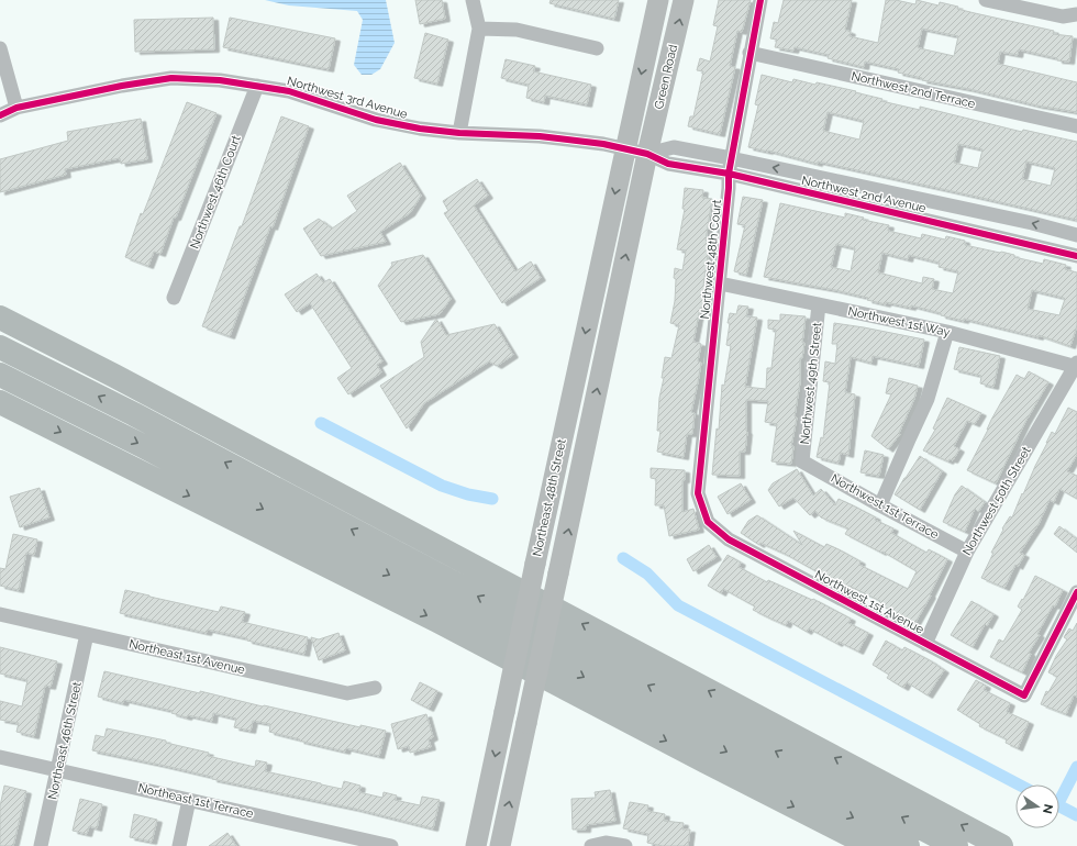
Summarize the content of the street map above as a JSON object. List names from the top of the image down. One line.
{"streets":{"main road":["Green Road","Northeast 48th Street"],"street":["Northwest 2nd Terrace","Northwest 3rd Avenue","Northwest 46th Court","Northwest 2nd Avenue","Northwest 48th Court","Northwest 1st Way","Northwest 49th Street","Northwest 50th Street","Northwest 1st Terrace","Northwest 1st Avenue","Northeast 1st Avenue","Northeast 46th Street","Northeast 1st Terrace"]},"crossings":[["Green Road","Northwest 3rd Avenue"],["Green Road","Northwest 2nd Avenue"],["Green Road","Northeast 48th Street"],["Northwest 2nd Terrace","Northwest 48th Court"],["Northwest 3rd Avenue","Northwest 46th Court"],["Northwest 3rd Avenue","Northwest 2nd Avenue"],["Northwest 3rd Avenue","Northeast 48th Street"],["Northwest 2nd Avenue","Northwest 48th Court"],["Northwest 2nd Avenue","Northeast 48th Street"],["Northwest 48th Court","Northwest 1st Way"],["Northwest 48th Court","Northwest 1st Avenue"],["Northwest 1st Way","Northwest 49th Street"],["Northwest 1st Way","Northwest 50th Street"],["Northwest 49th Street","Northwest 1st Terrace"],["Northwest 50th Street","Northwest 1st Terrace"],["Northwest 50th Street","Northwest 1st Avenue"],["Northeast 1st Avenue","Northeast 46th Street"],["Northeast 46th Street","Northeast 1st Terrace"]],"north":"right"}
